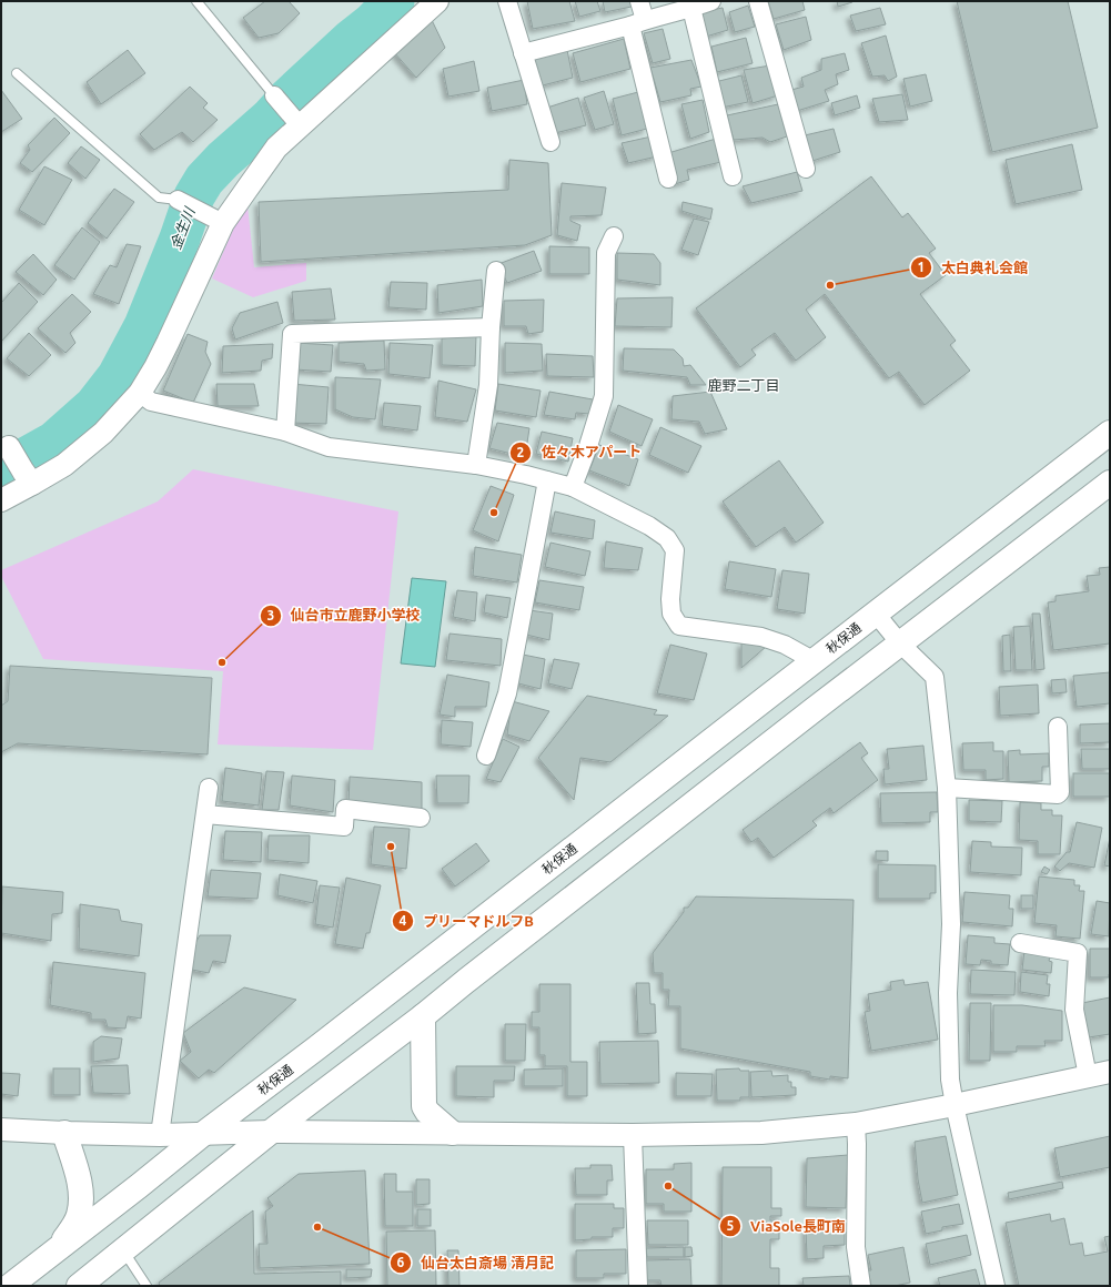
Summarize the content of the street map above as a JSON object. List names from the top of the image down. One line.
{"streets":{"highway":["秋保通"]},"districts":["鹿野二丁目"],"water":["金生川"],"places":["太白典礼会館","佐々木アパート","仙台市立鹿野小学校","プリーマドルフB","ViaSole長町南","仙台太白斎場 清月記"]}
